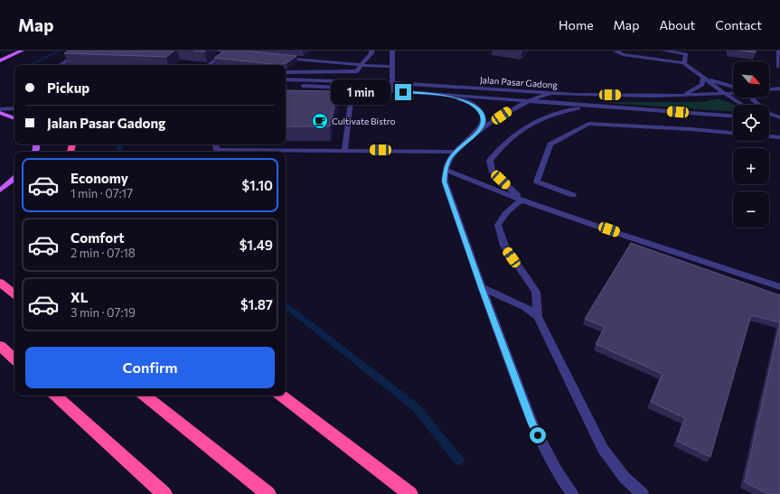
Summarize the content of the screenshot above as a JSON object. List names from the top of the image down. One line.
{"streets":{"street":["Jalan Pasar Gadong"]},"places":{"cafe":["Cultivate Bistro"]},"north":"bottom right","page":{"header":"Map","nav":["Home","Map","About","Contact"],"map_buttons":["+","−"],"banner":["Pickup","Jalan Pasar Gadong"],"bubble":"1 min","list":[{"name":"Economy","note":"1 min · 07:17","value":"$1.10"},{"name":"Comfort","note":"2 min · 07:18","value":"$1.49"},{"name":"XL","note":"3 min · 07:19","value":"$1.87"}],"buttons":"Confirm"}}
